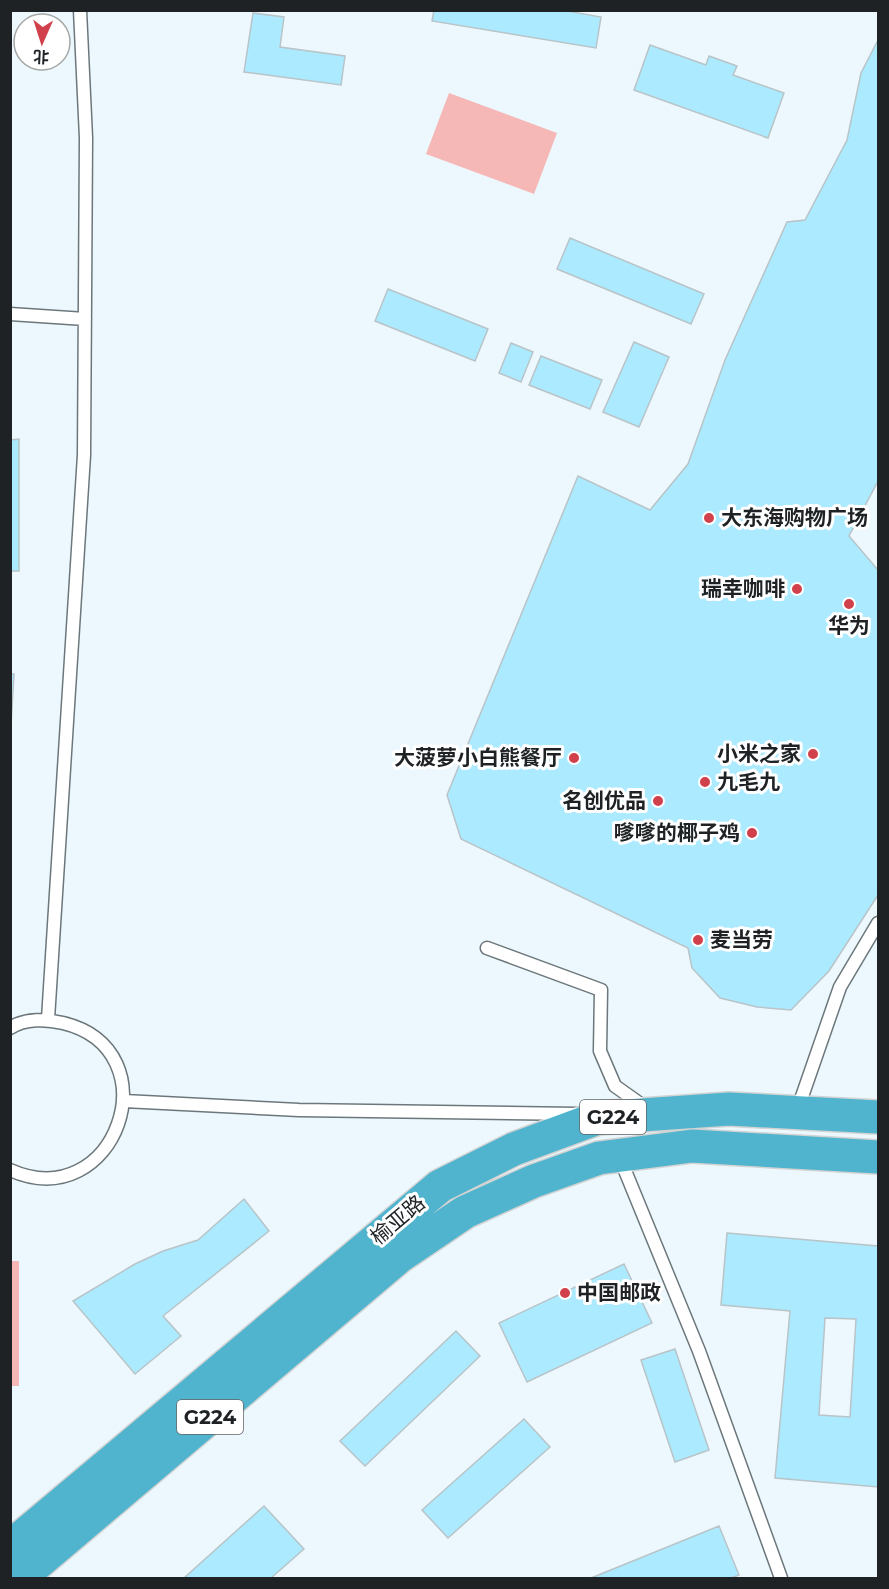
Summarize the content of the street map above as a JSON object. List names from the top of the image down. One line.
{"streets":{"highway":["G224","榆亚路"]},"places":["大东海购物广场","瑞幸咖啡","华为","小米之家","大菠萝小白熊餐厅","九毛九","名创优品","嗲嗲的椰子鸡","麦当劳","中国邮政"],"north":"bottom"}
